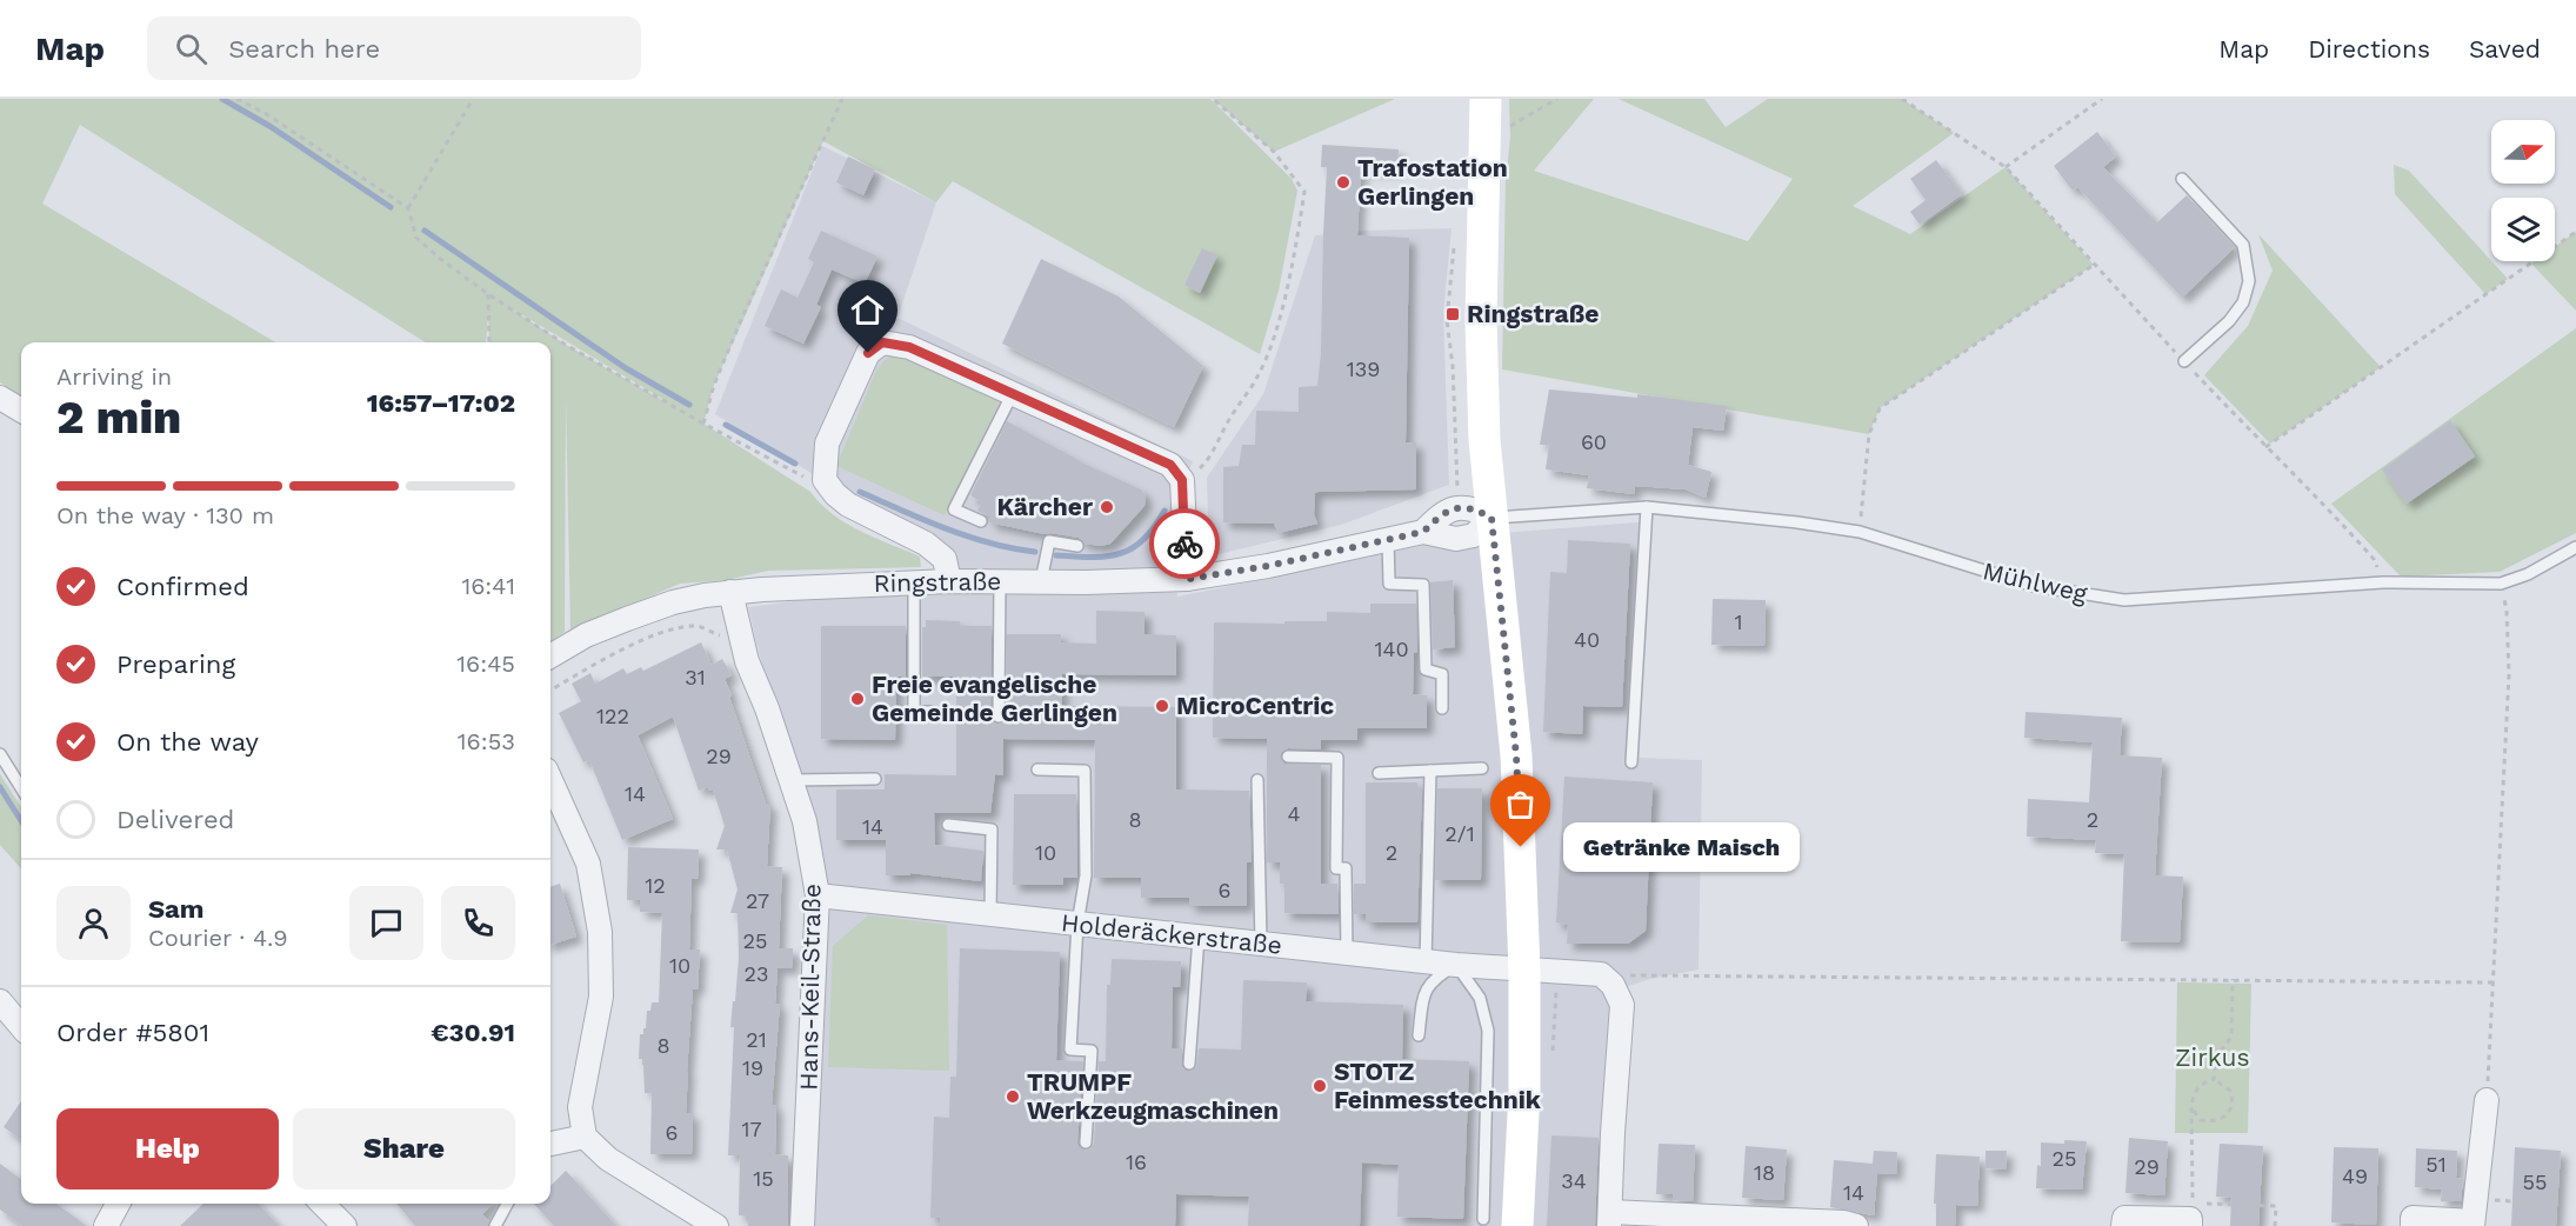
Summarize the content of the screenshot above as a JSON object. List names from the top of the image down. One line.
{"streets":{"street":["Ringstraße","Holderäckerstraße","Hans-Keil-Straße"],"lane":["Mühlweg"]},"crossings":[["Ringstraße","Mühlweg"],["Ringstraße","Hans-Keil-Straße"],["Holderäckerstraße","Hans-Keil-Straße"]],"parks":["Zirkus"],"places":{"other":["Trafostation Gerlingen","Kärcher","Freie evangelische Gemeinde Gerlingen","MicroCentric","Getränke Maisch","STOTZ Feinmesstechnik","TRUMPF Werkzeugmaschinen"],"transit":["Ringstraße"]},"house_numbers":["139","60","1","40","140","31","122","29","14","4","8","2","14","2/1","10","2","12","6","27","25","10","23","21","8","19","17","6","25","16","51","29","18","49","15","34","55","14"],"north":"right","page":{"header":"Map","search":"Search here","nav":["Map","Directions","Saved"],"heading":["2 min","Arriving in","16:57–17:02"],"panel":["Sam","Courier · 4.9","Order #5801","€30.91"],"bar":"On the way · 130 m","list":[["Confirmed","16:41"],["Preparing","16:45"],["On the way","16:53"],"Delivered"],"bubble":"Getränke Maisch","buttons":["Help","Share"]}}
